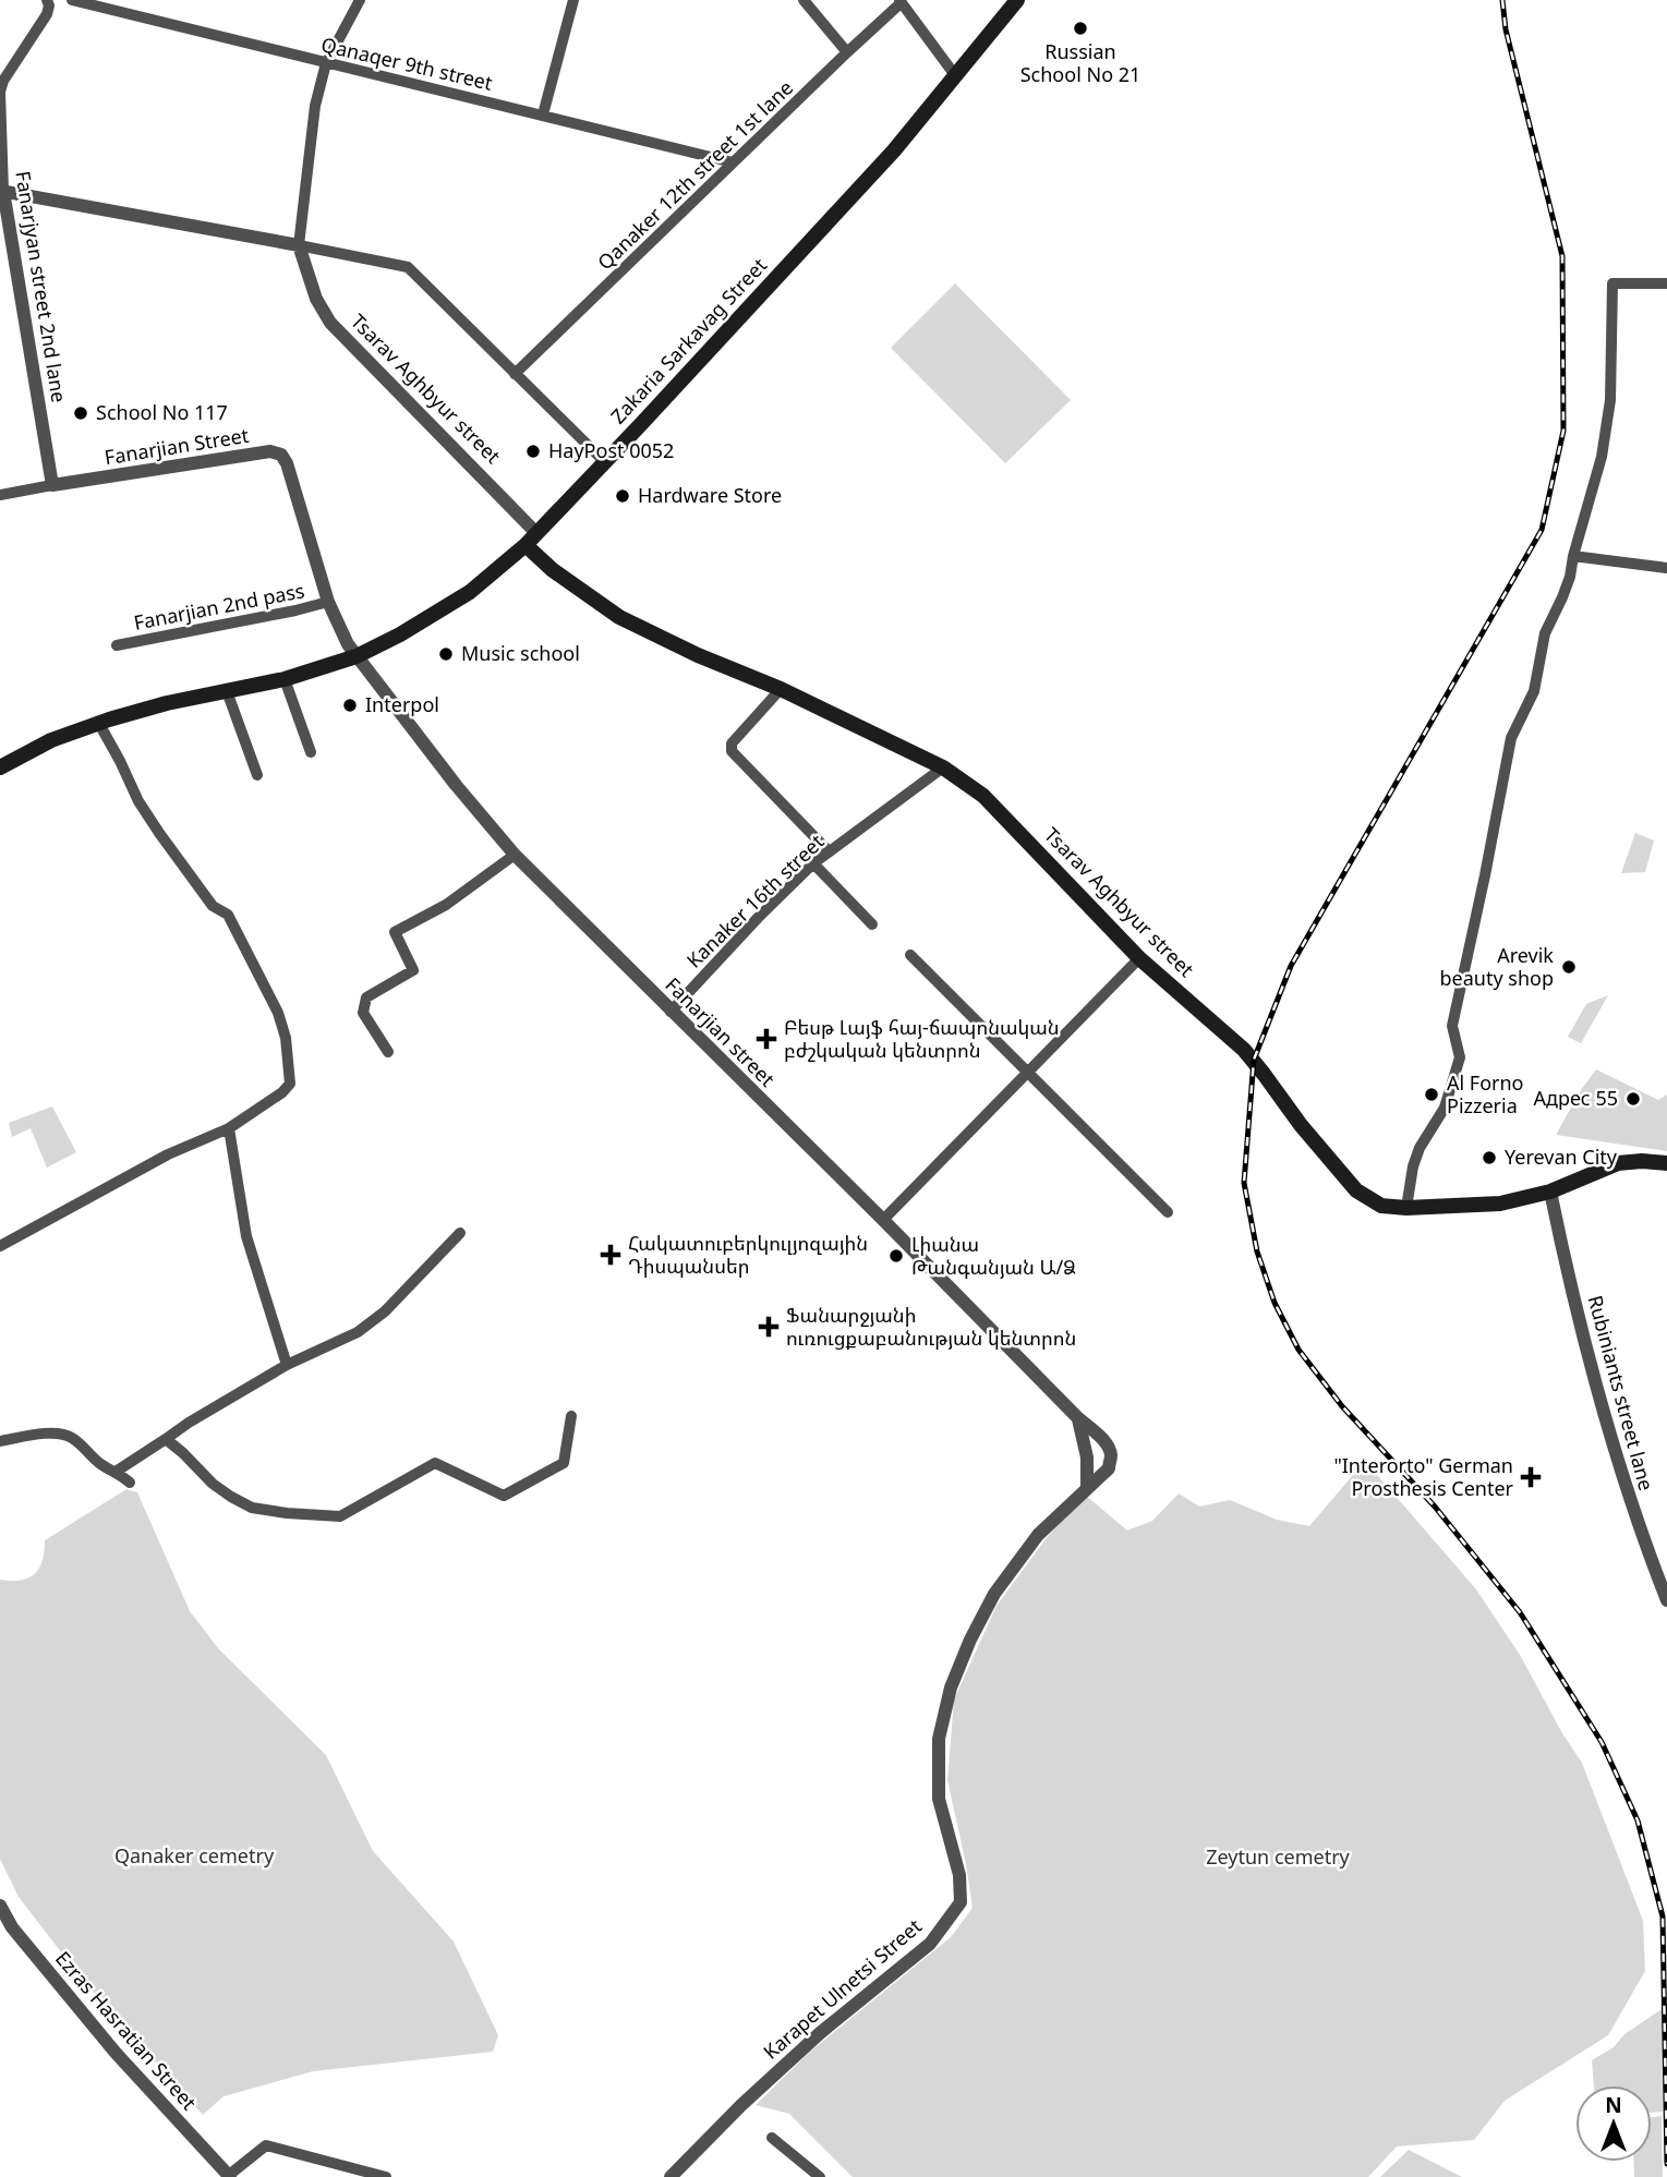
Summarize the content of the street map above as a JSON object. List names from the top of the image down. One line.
{"streets":{"main road":["Zakaria Sarkavag Street","Tsarav Aghbyur street"],"street":["Qanaqer 9th street","Qanaker 12th street 1st lane","Fanarjyan street 2nd lane","Fanarjian Street","Fanarjian 2nd pass","Kanaker 16th street","Fanarjian street","Rubiniants street lane","Karapet Ulnetsi Street","Ezras Hasratian Street"]},"crossings":[["Qanaqer 9th street","Qanaker 12th street 1st lane"],["Fanarjyan street 2nd lane","Fanarjian Street"],["Zakaria Sarkavag Street","Tsarav Aghbyur street"],["Zakaria Sarkavag Street","Fanarjian Street"],["Zakaria Sarkavag Street","Fanarjian street"],["Tsarav Aghbyur street","Kanaker 16th street"],["Tsarav Aghbyur street","Rubiniants street lane"],["Fanarjian Street","Fanarjian 2nd pass"],["Fanarjian Street","Fanarjian street"],["Kanaker 16th street","Fanarjian street"],["Fanarjian street","Karapet Ulnetsi Street"]],"parks":["Qanaker cemetry","Zeytun cemetry"],"places":{"other":["Russian School No 21","School No 117","HayPost 0052","Hardware Store","Music school","Interpol","Arevik beauty shop","Al Forno Pizzeria","Адрес 55","Yerevan City","Լիանա Թանգանյան Ա/Ձ"],"health":["Բեսթ Լայֆ հայ-ճապոնական բժշկական կենտրոն","Հակատուբերկուլյոզային Դիսպանսեր","Ֆանարջյանի ուռուցքաբանության կենտրոն","\"Interorto\" German Prosthesis Center"]},"north":"top"}
